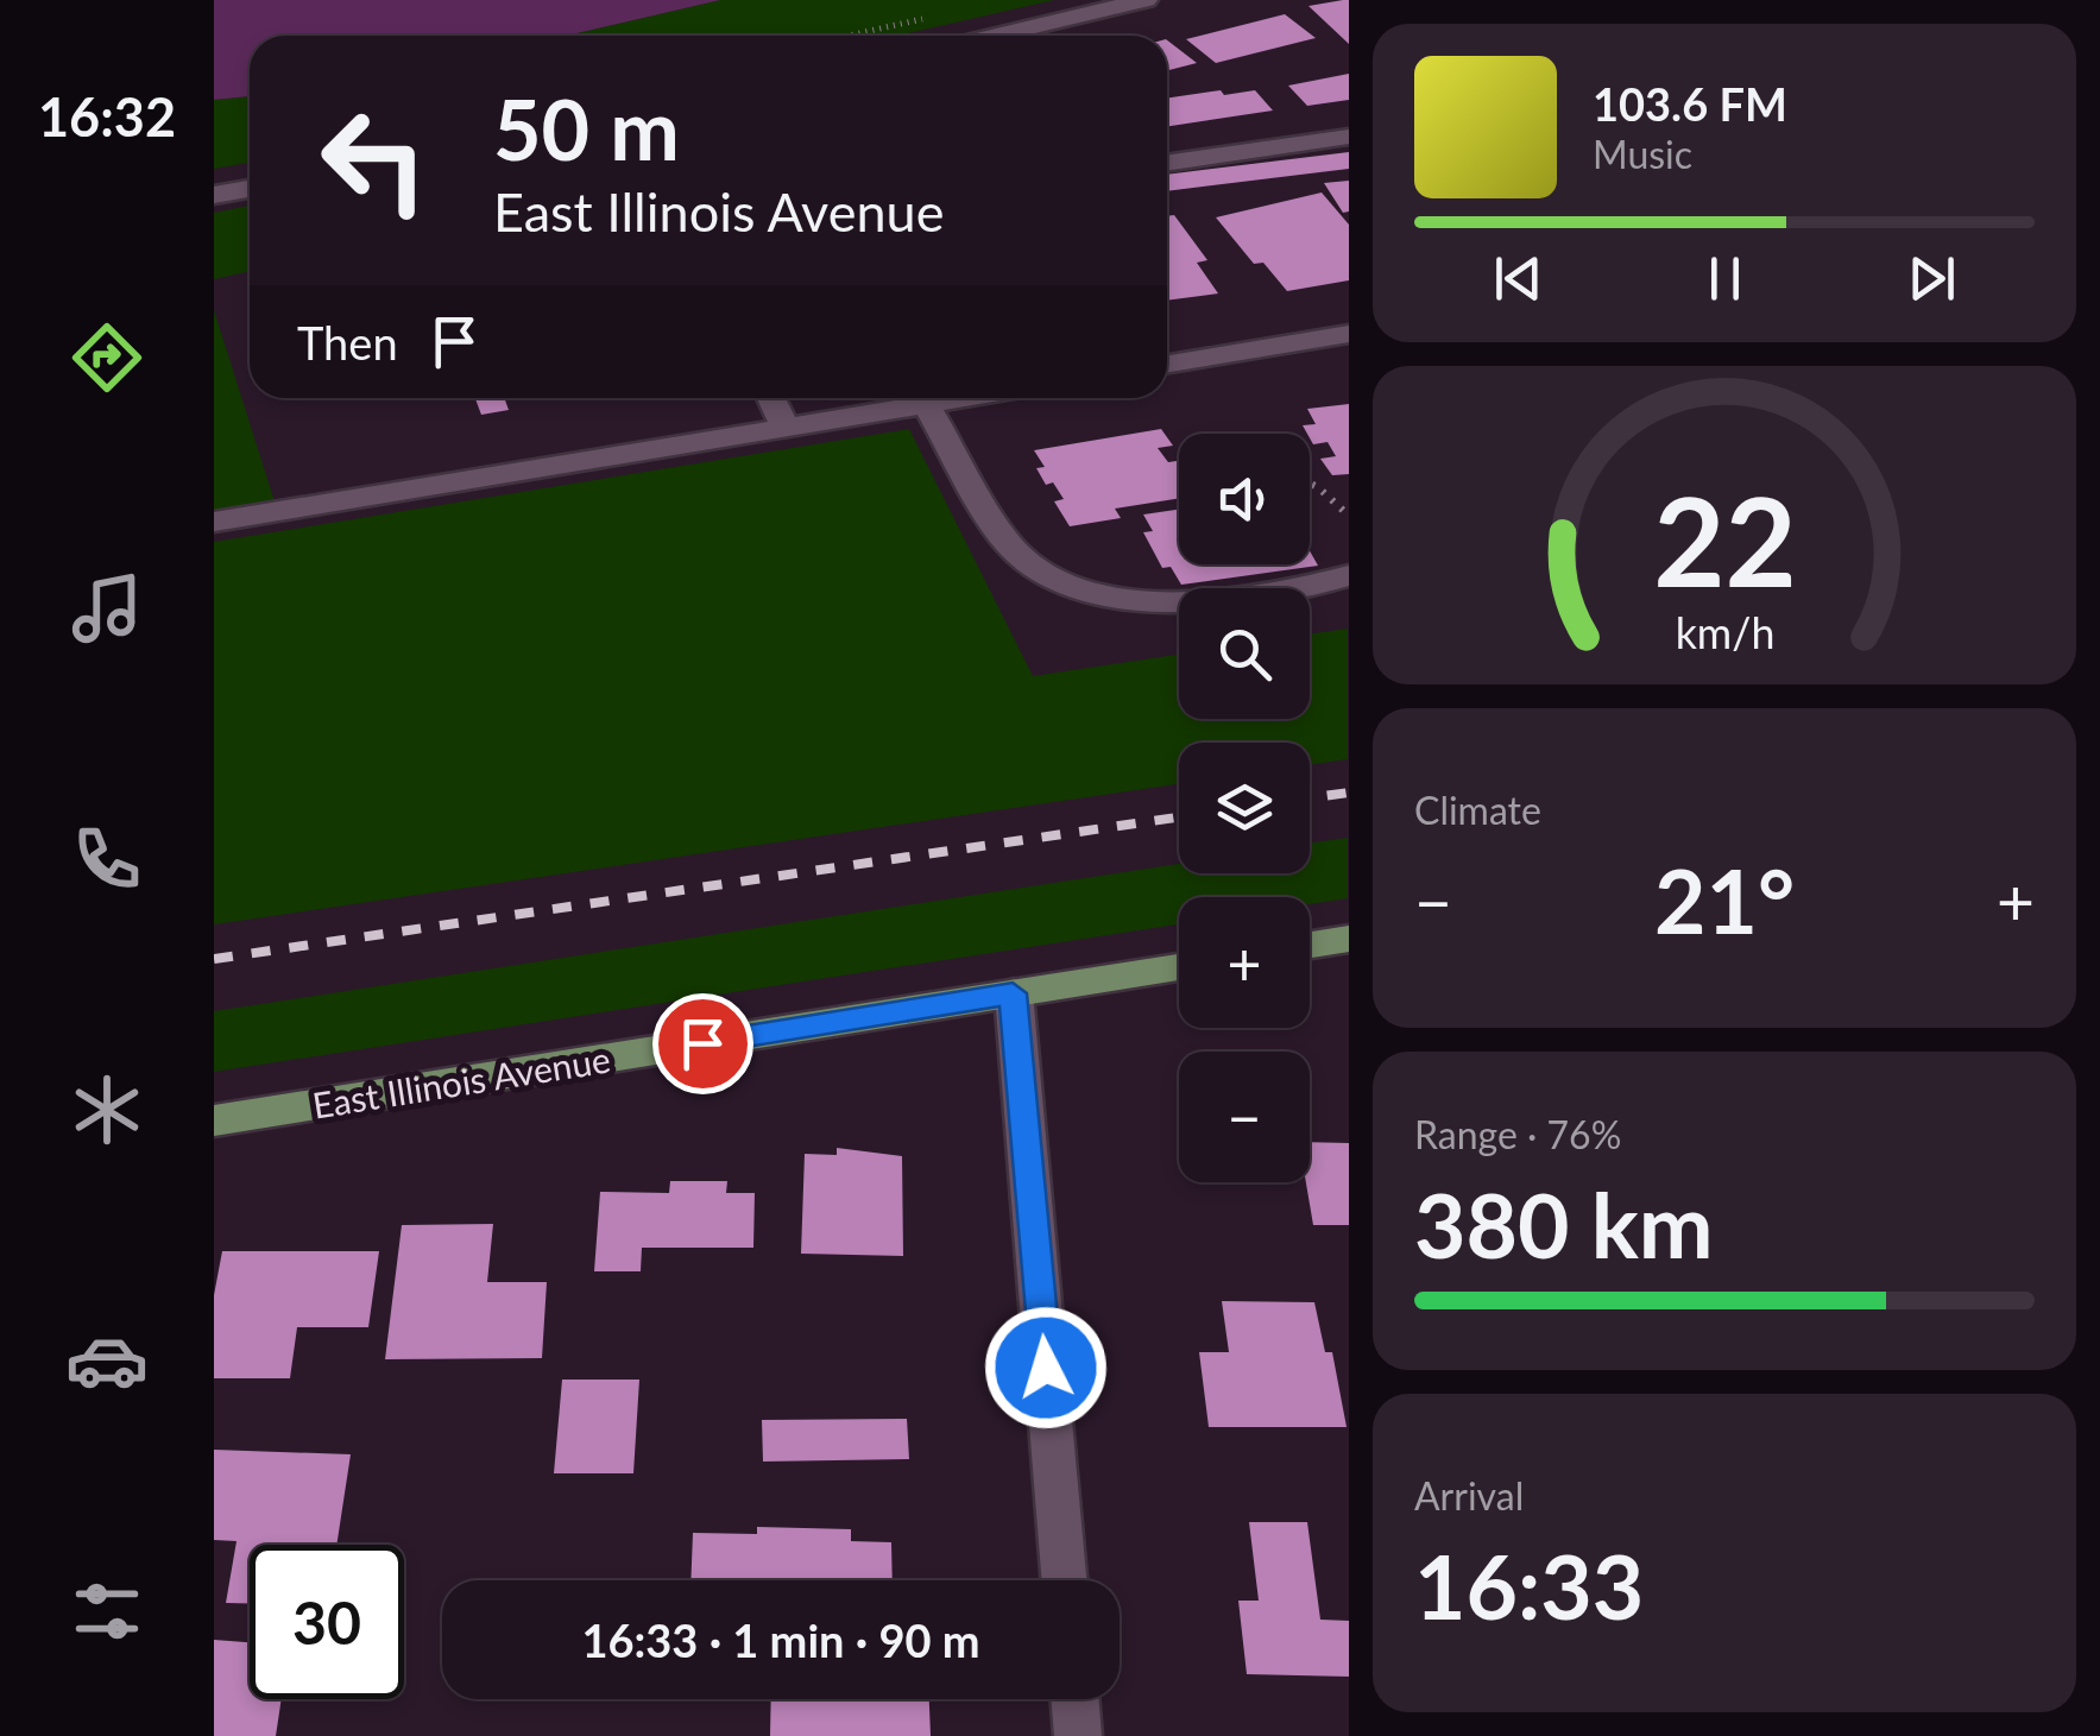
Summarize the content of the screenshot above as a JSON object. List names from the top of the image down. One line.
{"streets":{"main road":["East Illinois Avenue"]},"page":{"tabs":"16:32","turn":["50 m","East Illinois Avenue"],"song":["103.6 FM","Music"],"then":"Then","map_buttons":["+","−"],"tile":["Climate",["Range · 76%","380 km"],["Arrival","16:33"]],"heat":["−","21°","+"],"limit":"30","trip":"16:33 · 1 min · 90 m","gauge":["22","km/h"]}}
